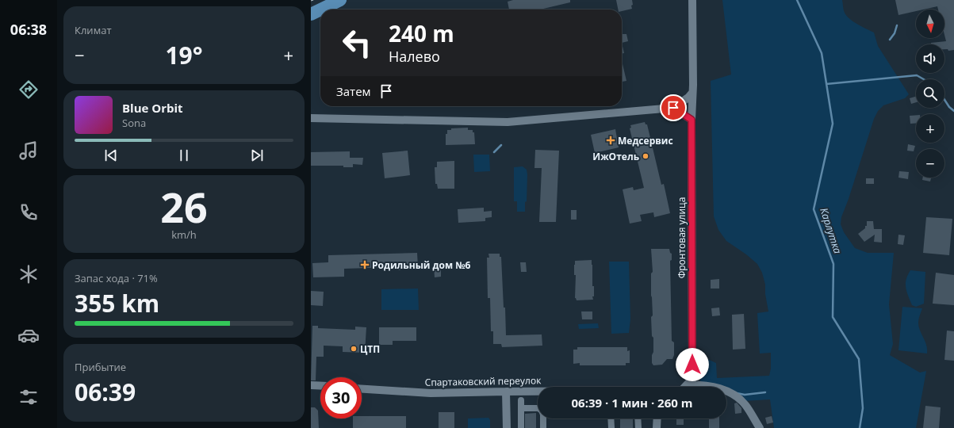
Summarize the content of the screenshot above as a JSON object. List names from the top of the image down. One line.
{"streets":{"street":["Фронтовая улица","Спартаковский переулок"]},"water":["Карлутка"],"places":{"health":["Медсервис","Родильный дом №6"],"other":["ИжОтель","ЦТП"]},"north":"bottom","page":{"tabs":"06:38","tile":["Климат",["26","km/h"],["Запас хода · 71%","355 km"],["Прибытие","06:39"]],"map_buttons":["+","−"],"turn":["240 m","Налево"],"heat":["−","19°","+"],"then":"Затем","song":["Blue Orbit","Sona"],"limit":"30","trip":"06:39 · 1 мин · 260 m"}}
